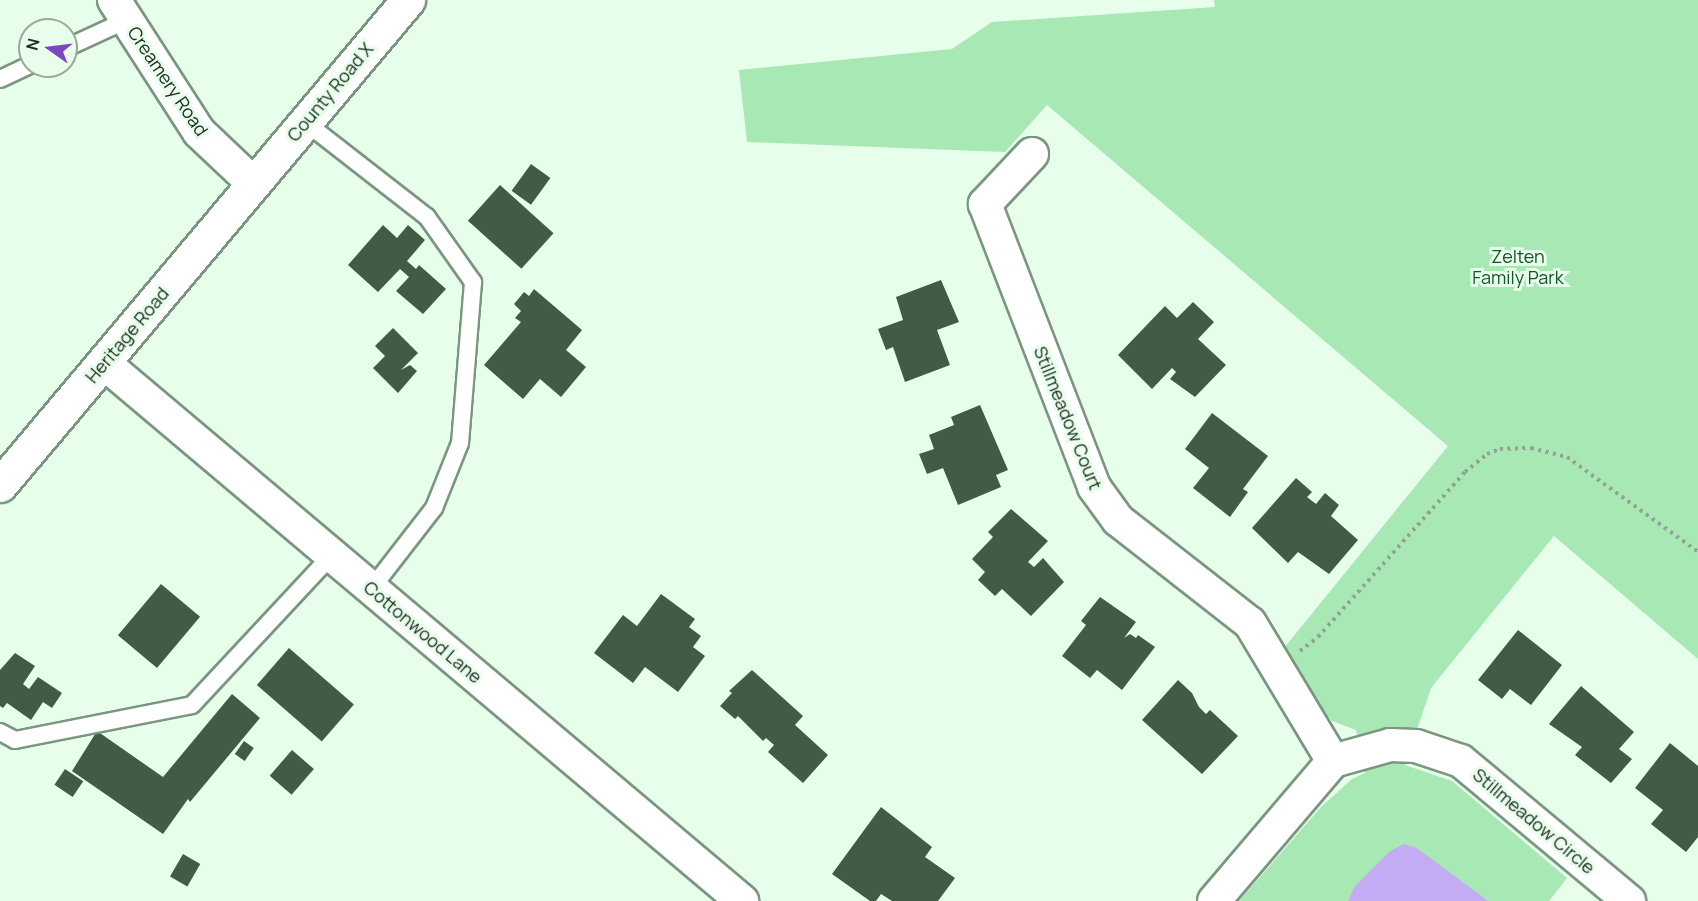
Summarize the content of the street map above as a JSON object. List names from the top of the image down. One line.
{"streets":{"main road":["County Road X","Heritage Road"],"street":["Creamery Road","Stillmeadow Court","Cottonwood Lane","Stillmeadow Circle"]},"crossings":[["Creamery Road","County Road X"],["Creamery Road","Heritage Road"],["County Road X","Heritage Road"],["Heritage Road","Cottonwood Lane"],["Stillmeadow Court","Stillmeadow Circle"]],"parks":["Zelten Family Park"],"north":"left"}
